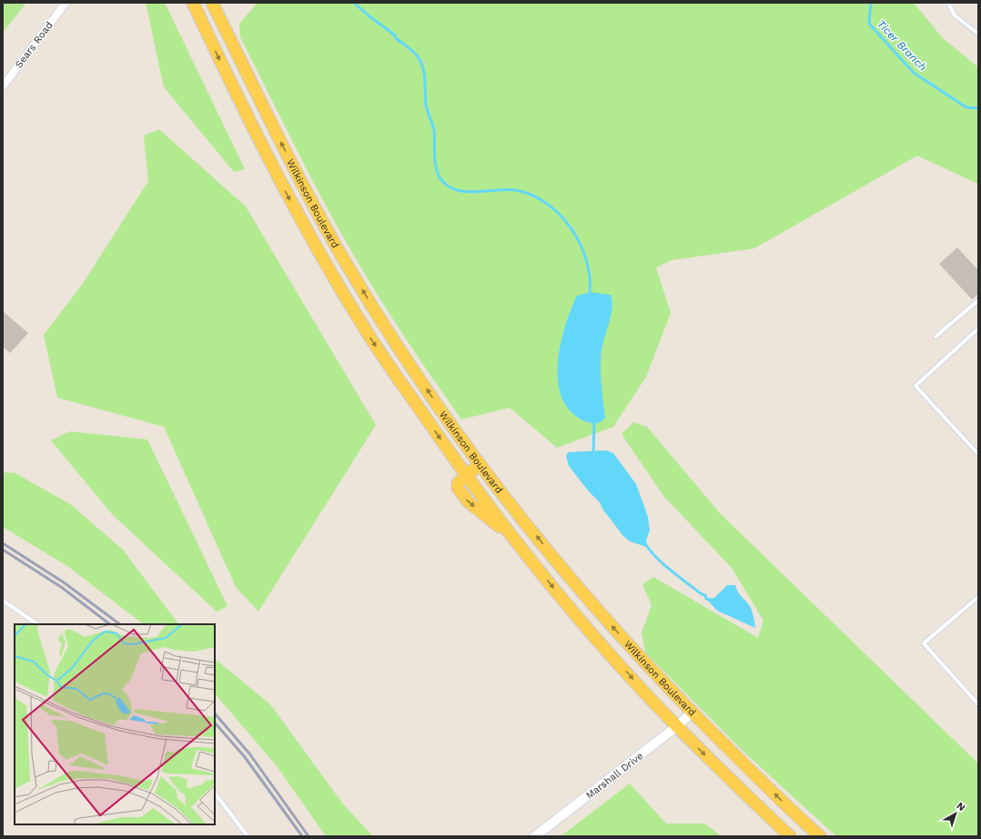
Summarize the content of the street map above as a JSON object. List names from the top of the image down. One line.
{"streets":{"main road":["Wilkinson Boulevard"],"street":["Sears Road","Marshall Drive"]},"crossings":[["Wilkinson Boulevard","Marshall Drive"]],"water":["Ticer Branch"],"north":"top right"}
